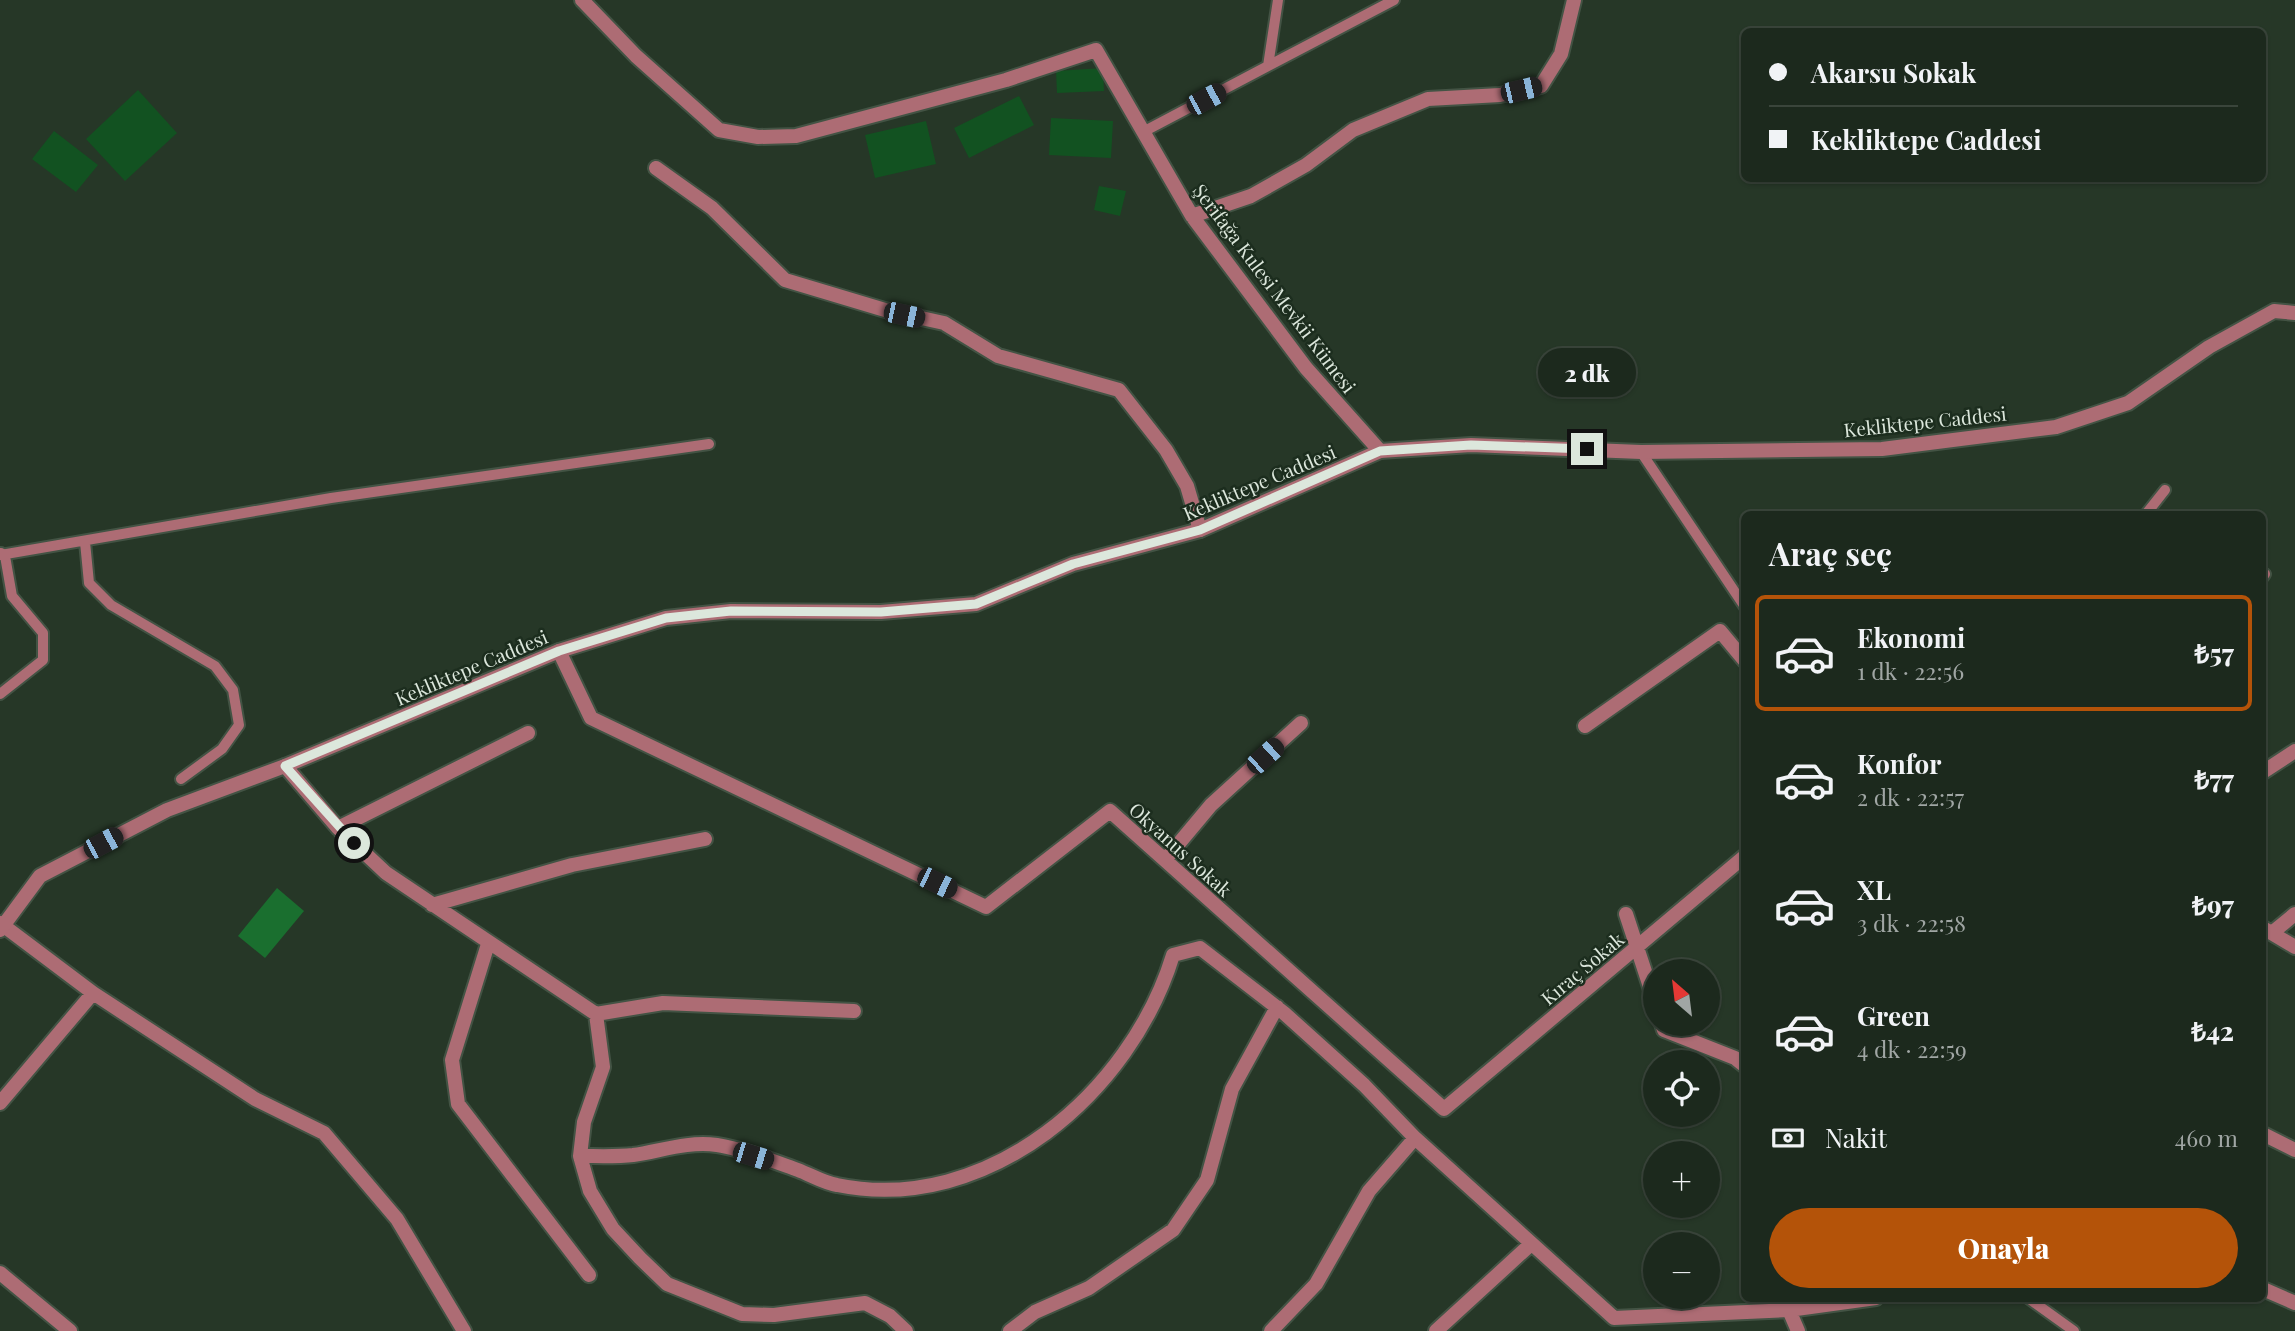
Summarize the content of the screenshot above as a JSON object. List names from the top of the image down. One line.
{"streets":{"street":["Şerifağa Kulesi Mevkii Kümesi","Kekliktepe Caddesi","Okyanus Sokak","Kıraç Sokak"]},"crossings":[["Şerifağa Kulesi Mevkii Kümesi","Kekliktepe Caddesi"],["Kekliktepe Caddesi","Okyanus Sokak"],["Okyanus Sokak","Kıraç Sokak"]],"north":"top left","page":{"banner":["Akarsu Sokak","Kekliktepe Caddesi"],"bubble":"2 dk","heading":"Araç seç","list":[{"name":"Ekonomi","note":"1 dk · 22:56","value":"₺57"},{"name":"Konfor","note":"2 dk · 22:57","value":"₺77"},{"name":"XL","note":"3 dk · 22:58","value":"₺97"},{"name":"Green","note":"4 dk · 22:59","value":"₺42"}],"map_buttons":["+","−"],"pay":["Nakit","460 m"],"buttons":"Onayla"}}
